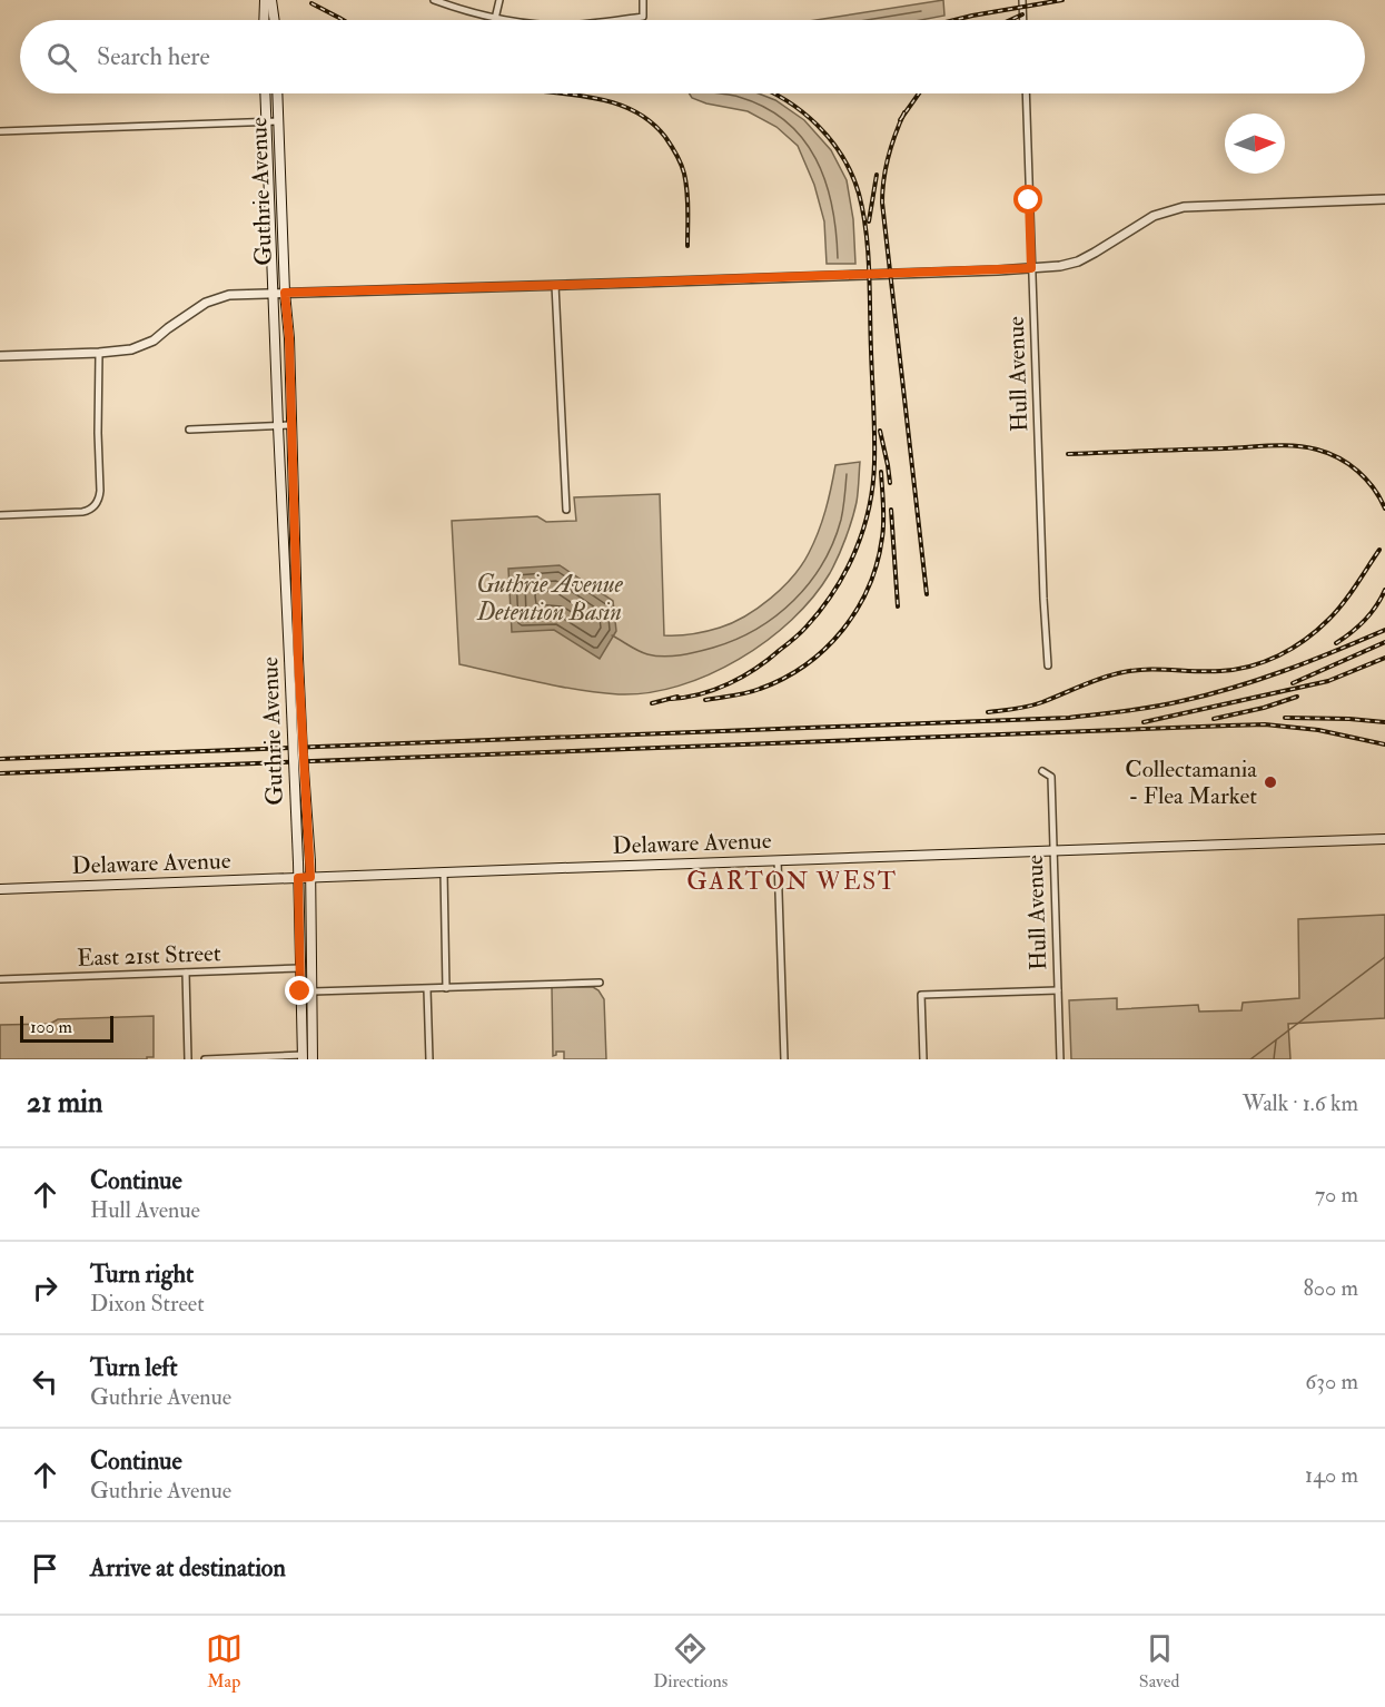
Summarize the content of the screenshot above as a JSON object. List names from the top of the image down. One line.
{"streets":{"main road":["Guthrie Avenue","Delaware Avenue"],"street":["Hull Avenue","East 21st Street"]},"crossings":[["Guthrie Avenue","Delaware Avenue"],["Guthrie Avenue","East 21st Street"],["Hull Avenue","Delaware Avenue"]],"districts":["GARTON WEST"],"water":["Guthrie Avenue Detention Basin"],"places":["Collectamania - Flea Market"],"scale_bar":"100 m","north":"right","page":{"search":"Search here","scale":"100 m","heading":["21 min","Walk · 1.6 km"],"list":[["Continue","Hull Avenue","70 m"],["Turn right","Dixon Street","800 m"],["Turn left","Guthrie Avenue","630 m"],["Continue","Guthrie Avenue","140 m"],"Arrive at destination"],"nav":["Map","Directions","Saved"]}}
